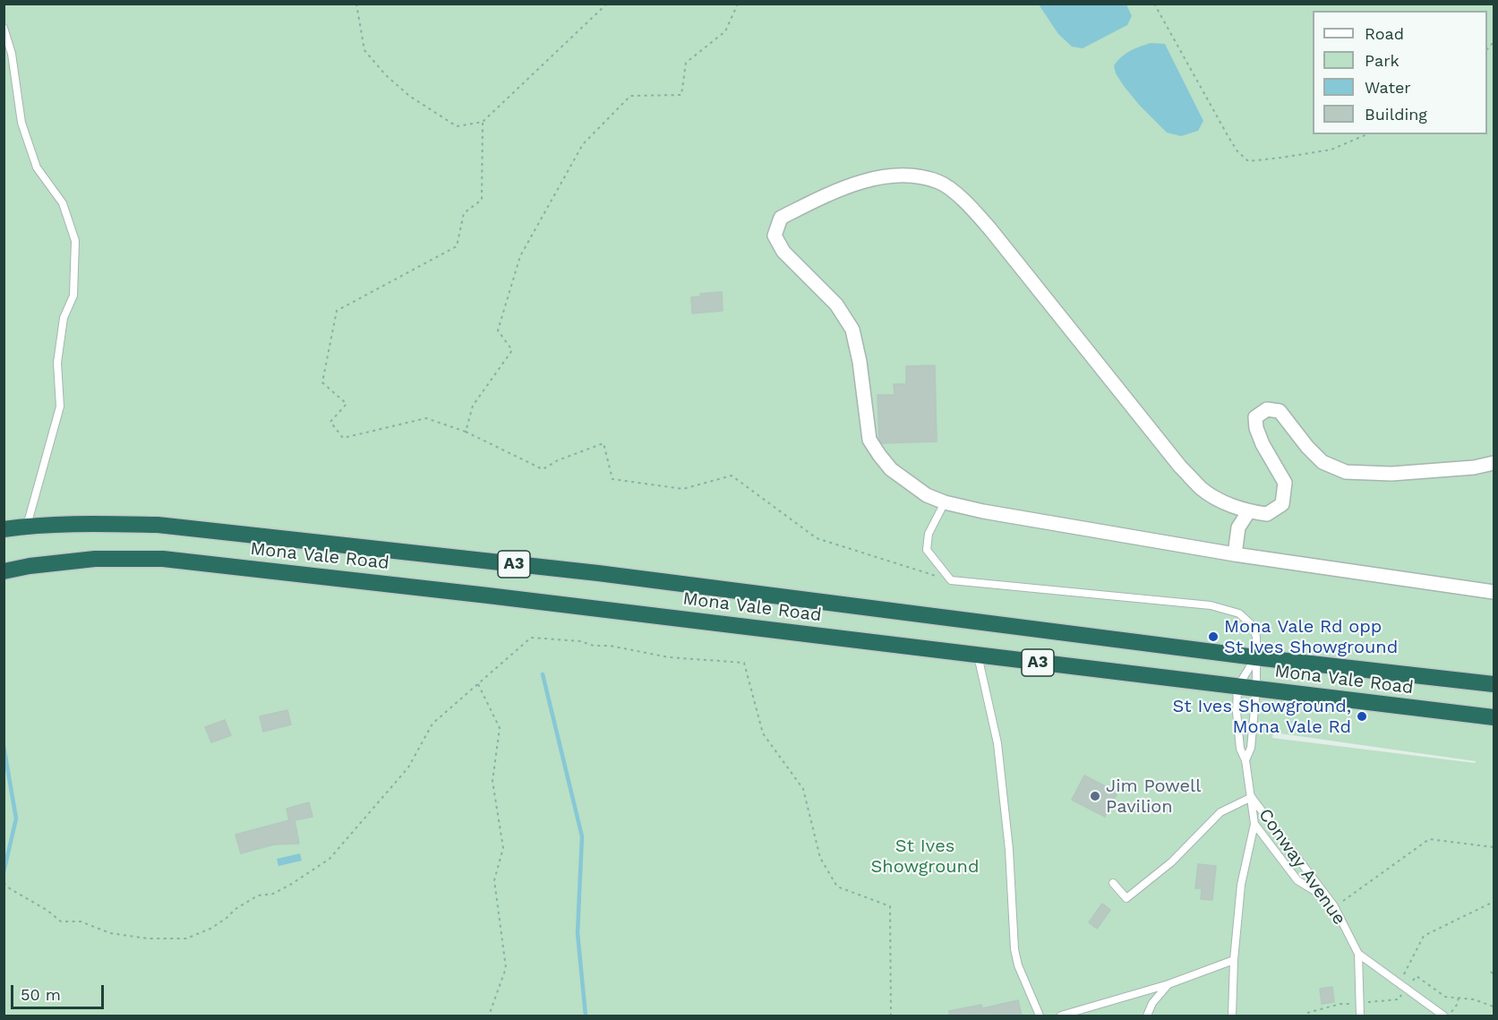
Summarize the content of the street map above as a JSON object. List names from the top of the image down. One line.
{"streets":{"highway":["Mona Vale Road","A3"],"lane":["Conway Avenue"]},"parks":["St Ives Showground"],"places":["Mona Vale Rd opp St Ives Showground","St Ives Showground, Mona Vale Rd","Jim Powell Pavilion"],"legend":["Road","Park","Water","Building"],"scale_bar":"50 m"}
